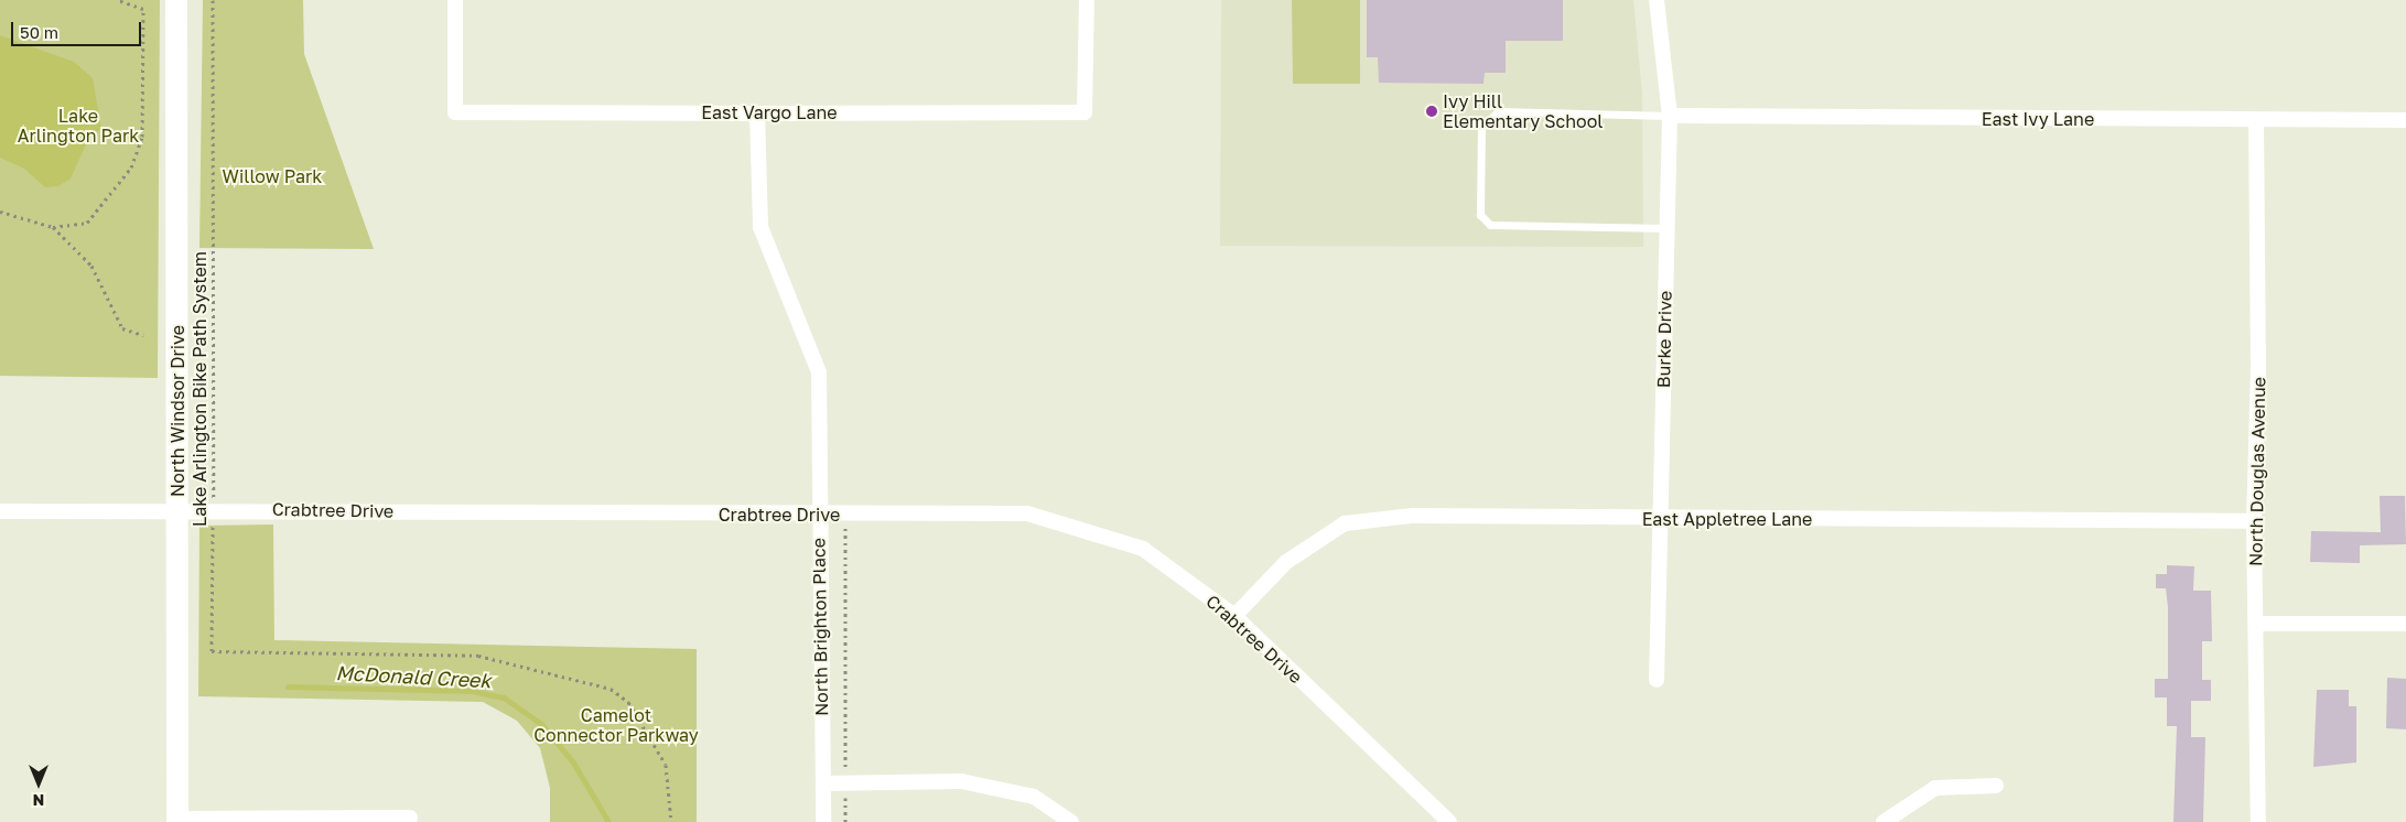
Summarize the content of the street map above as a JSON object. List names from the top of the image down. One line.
{"streets":{"main road":["North Windsor Drive"],"street":["East Vargo Lane","East Ivy Lane","Burke Drive","North Douglas Avenue","Crabtree Drive","East Appletree Lane","North Brighton Place"],"path":["Lake Arlington Bike Path System"]},"crossings":[["East Vargo Lane","North Brighton Place"],["East Ivy Lane","Burke Drive"],["East Ivy Lane","North Douglas Avenue"],["Burke Drive","East Appletree Lane"],["Lake Arlington Bike Path System","Crabtree Drive"],["North Windsor Drive","Crabtree Drive"],["North Douglas Avenue","East Appletree Lane"],["Crabtree Drive","East Appletree Lane"],["Crabtree Drive","North Brighton Place"]],"water":["McDonald Creek"],"parks":["Lake Arlington Park","Willow Park","Camelot Connector Parkway"],"places":["Ivy Hill Elementary School"],"scale_bar":"50 m","north":"bottom"}
